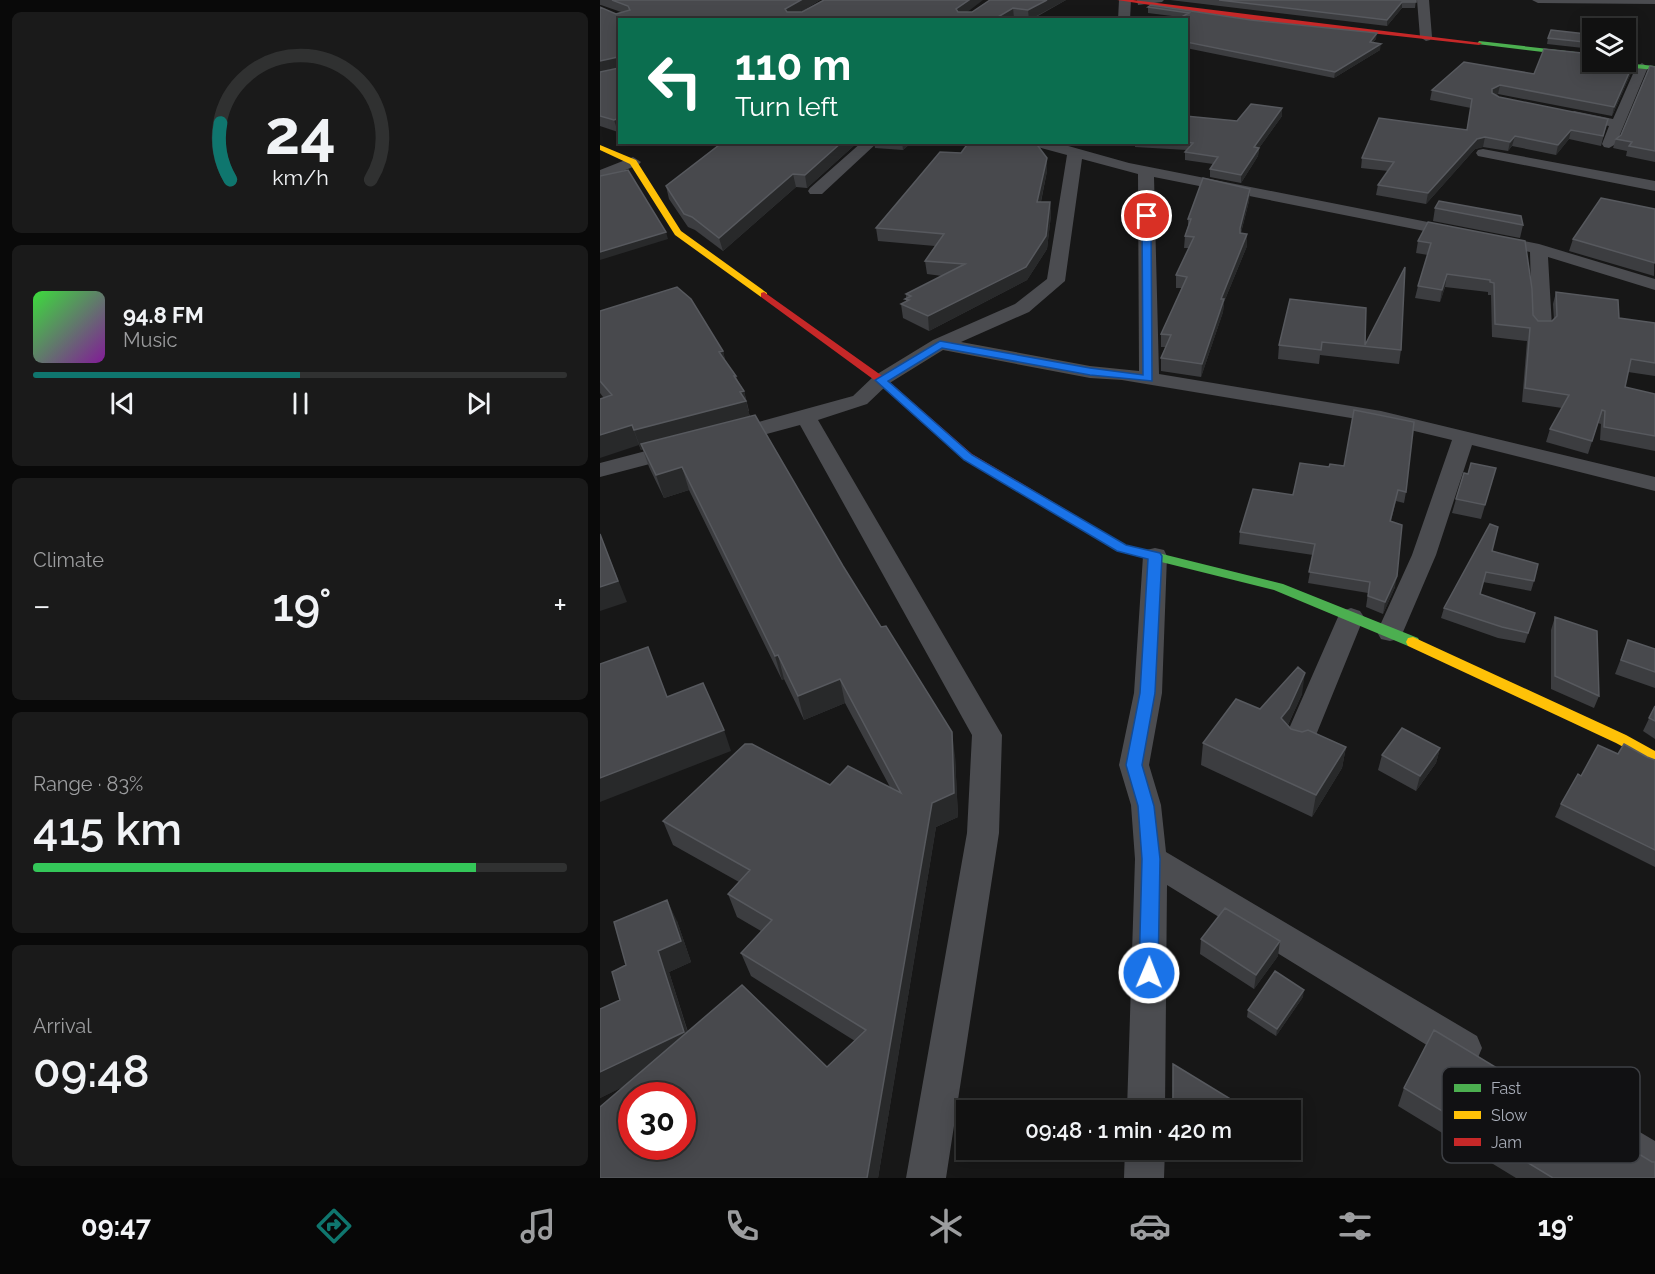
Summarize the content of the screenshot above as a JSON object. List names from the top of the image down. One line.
{"legend":["Fast","Slow","Jam"],"page":{"turn":["110 m","Turn left"],"song":["94.8 FM","Music"],"tile":["Climate",["Range · 83%","415 km"],["Arrival","09:48"]],"heat":["−","19°","+"],"limit":"30","trip":"09:48 · 1 min · 420 m","tabs":["09:47","19°"],"gauge":["24","km/h"]}}
